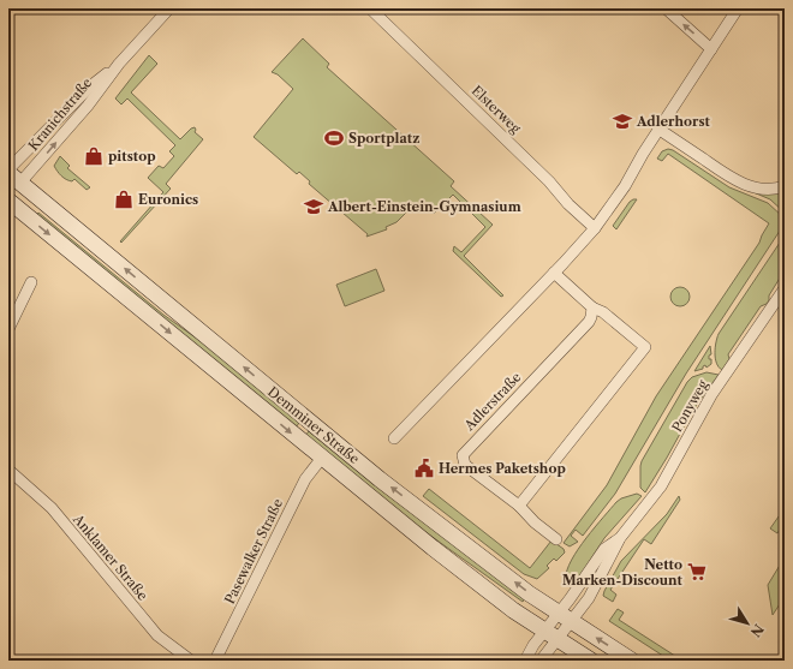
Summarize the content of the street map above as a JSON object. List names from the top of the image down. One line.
{"streets":{"main road":["Demminer Straße"],"street":["Elsterweg","Kranichstraße","Adlerstraße","Ponyweg","Pasewalker Straße","Anklamer Straße"]},"crossings":[["Kranichstraße","Demminer Straße"],["Ponyweg","Demminer Straße"],["Demminer Straße","Pasewalker Straße"]],"places":{"school or university":["Adlerhorst","Albert-Einstein-Gymnasium"],"sports":["Sportplatz"],"shop":["pitstop","Euronics"],"public building":["Hermes Paketshop"],"supermarket":["Netto Marken-Discount"]},"north":"bottom right"}
